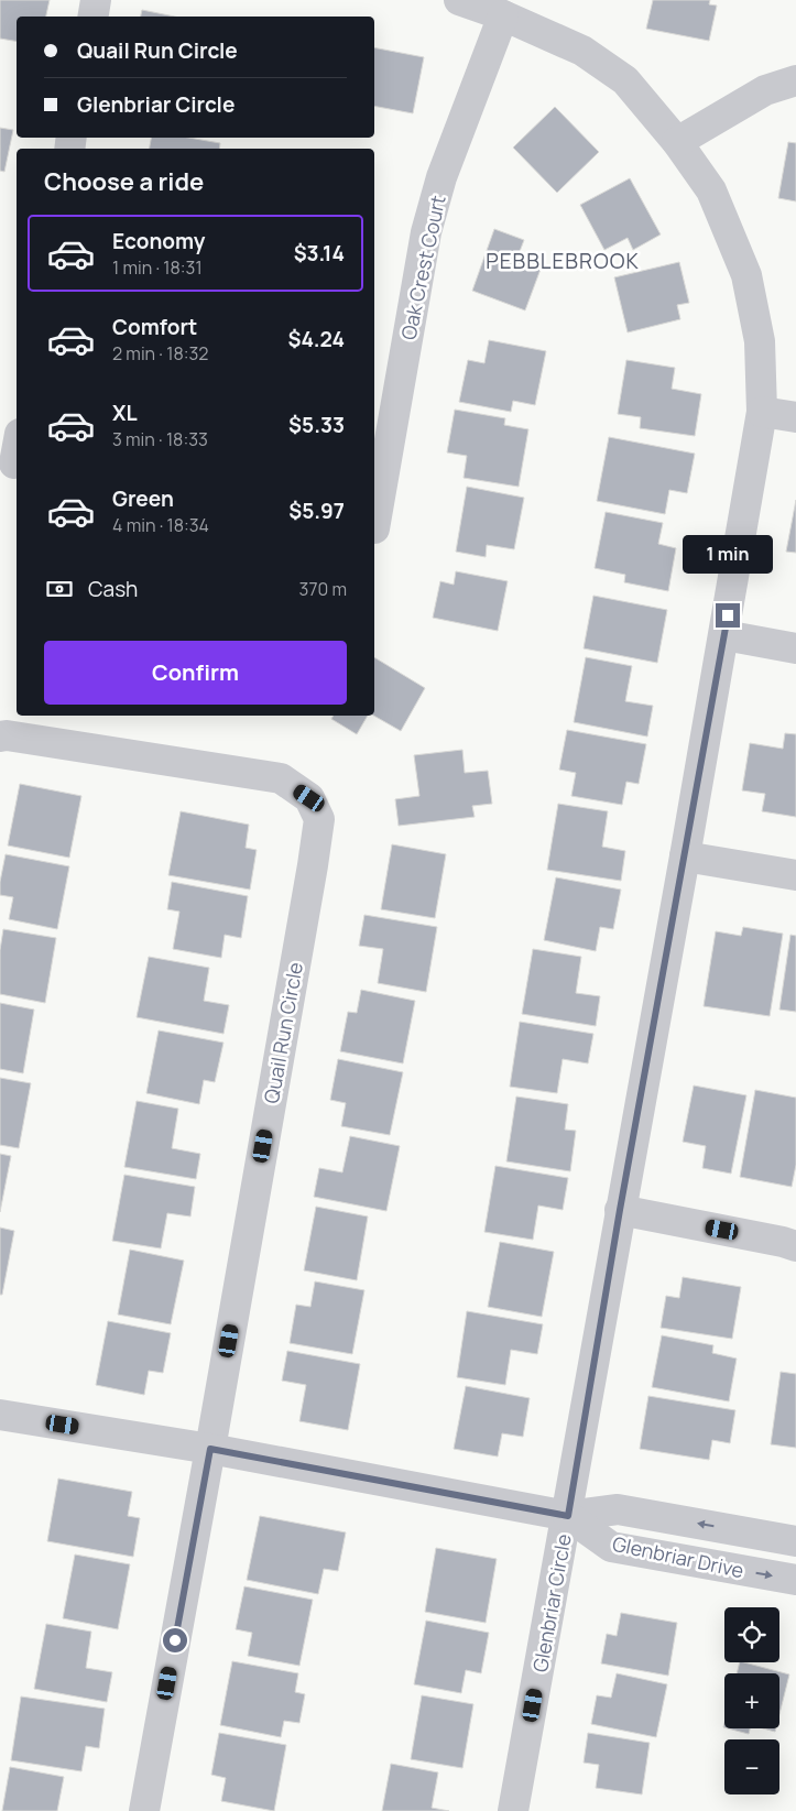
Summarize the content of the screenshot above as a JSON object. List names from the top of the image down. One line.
{"streets":{"street":["Oak Crest Court","Quail Run Circle","Glenbriar Drive","Glenbriar Circle"]},"crossings":[["Oak Crest Court","Glenbriar Circle"],["Quail Run Circle","Glenbriar Drive"],["Glenbriar Drive","Glenbriar Circle"]],"districts":["PEBBLEBROOK"],"page":{"banner":["Quail Run Circle","Glenbriar Circle"],"heading":"Choose a ride","list":[{"name":"Economy","note":"1 min · 18:31","value":"$3.14"},{"name":"Comfort","note":"2 min · 18:32","value":"$4.24"},{"name":"XL","note":"3 min · 18:33","value":"$5.33"},{"name":"Green","note":"4 min · 18:34","value":"$5.97"}],"bubble":"1 min","pay":["Cash","370 m"],"buttons":"Confirm","map_buttons":["+","−"]}}
